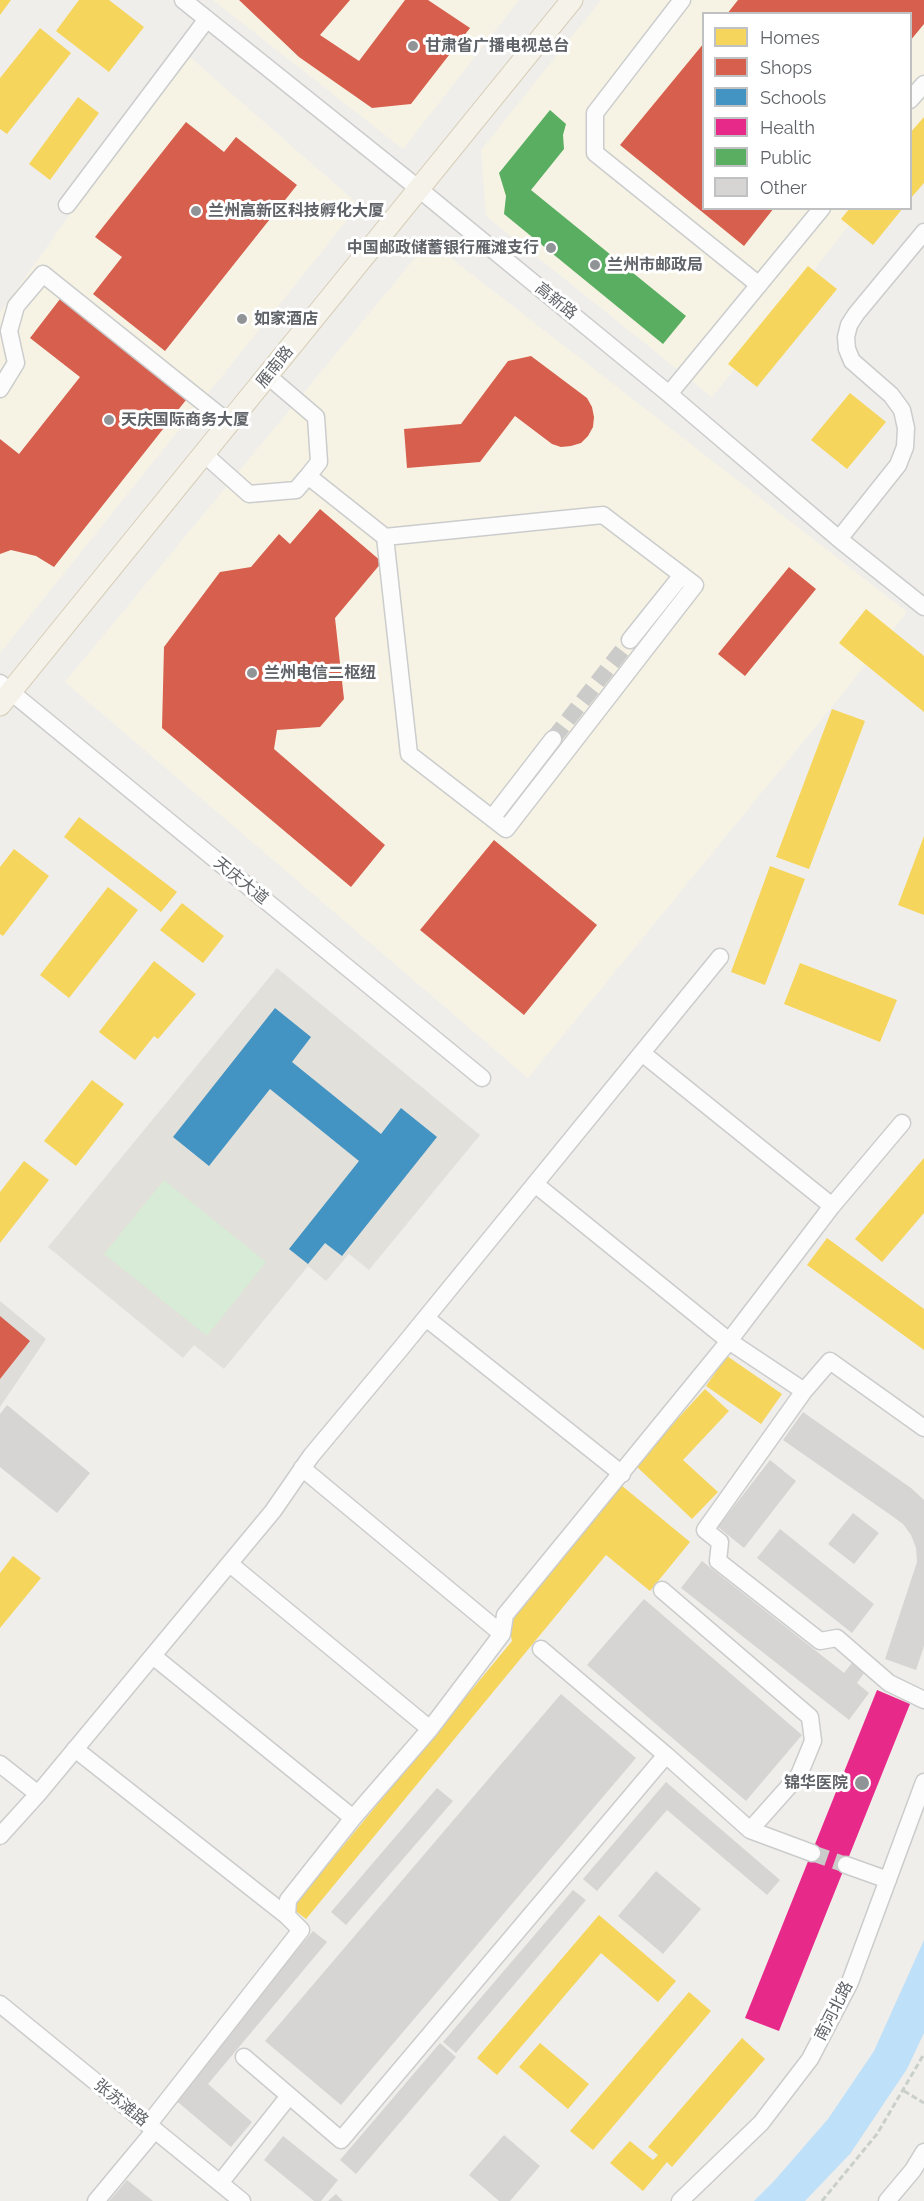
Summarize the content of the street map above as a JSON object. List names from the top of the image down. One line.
{"streets":{"main road":["雁南路"],"street":["高新路","天庆大道","南河北路","张苏滩路"]},"crossings":[["高新路","雁南路"],["雁南路","天庆大道"]],"places":["甘肃省广播电视总台","兰州高新区科技孵化大厦","中国邮政储蓄银行雁滩支行","兰州市邮政局","如家酒店","天庆国际商务大厦","兰州电信二枢纽","锦华医院"],"legend":["Homes","Shops","Schools","Health","Public","Other"]}
